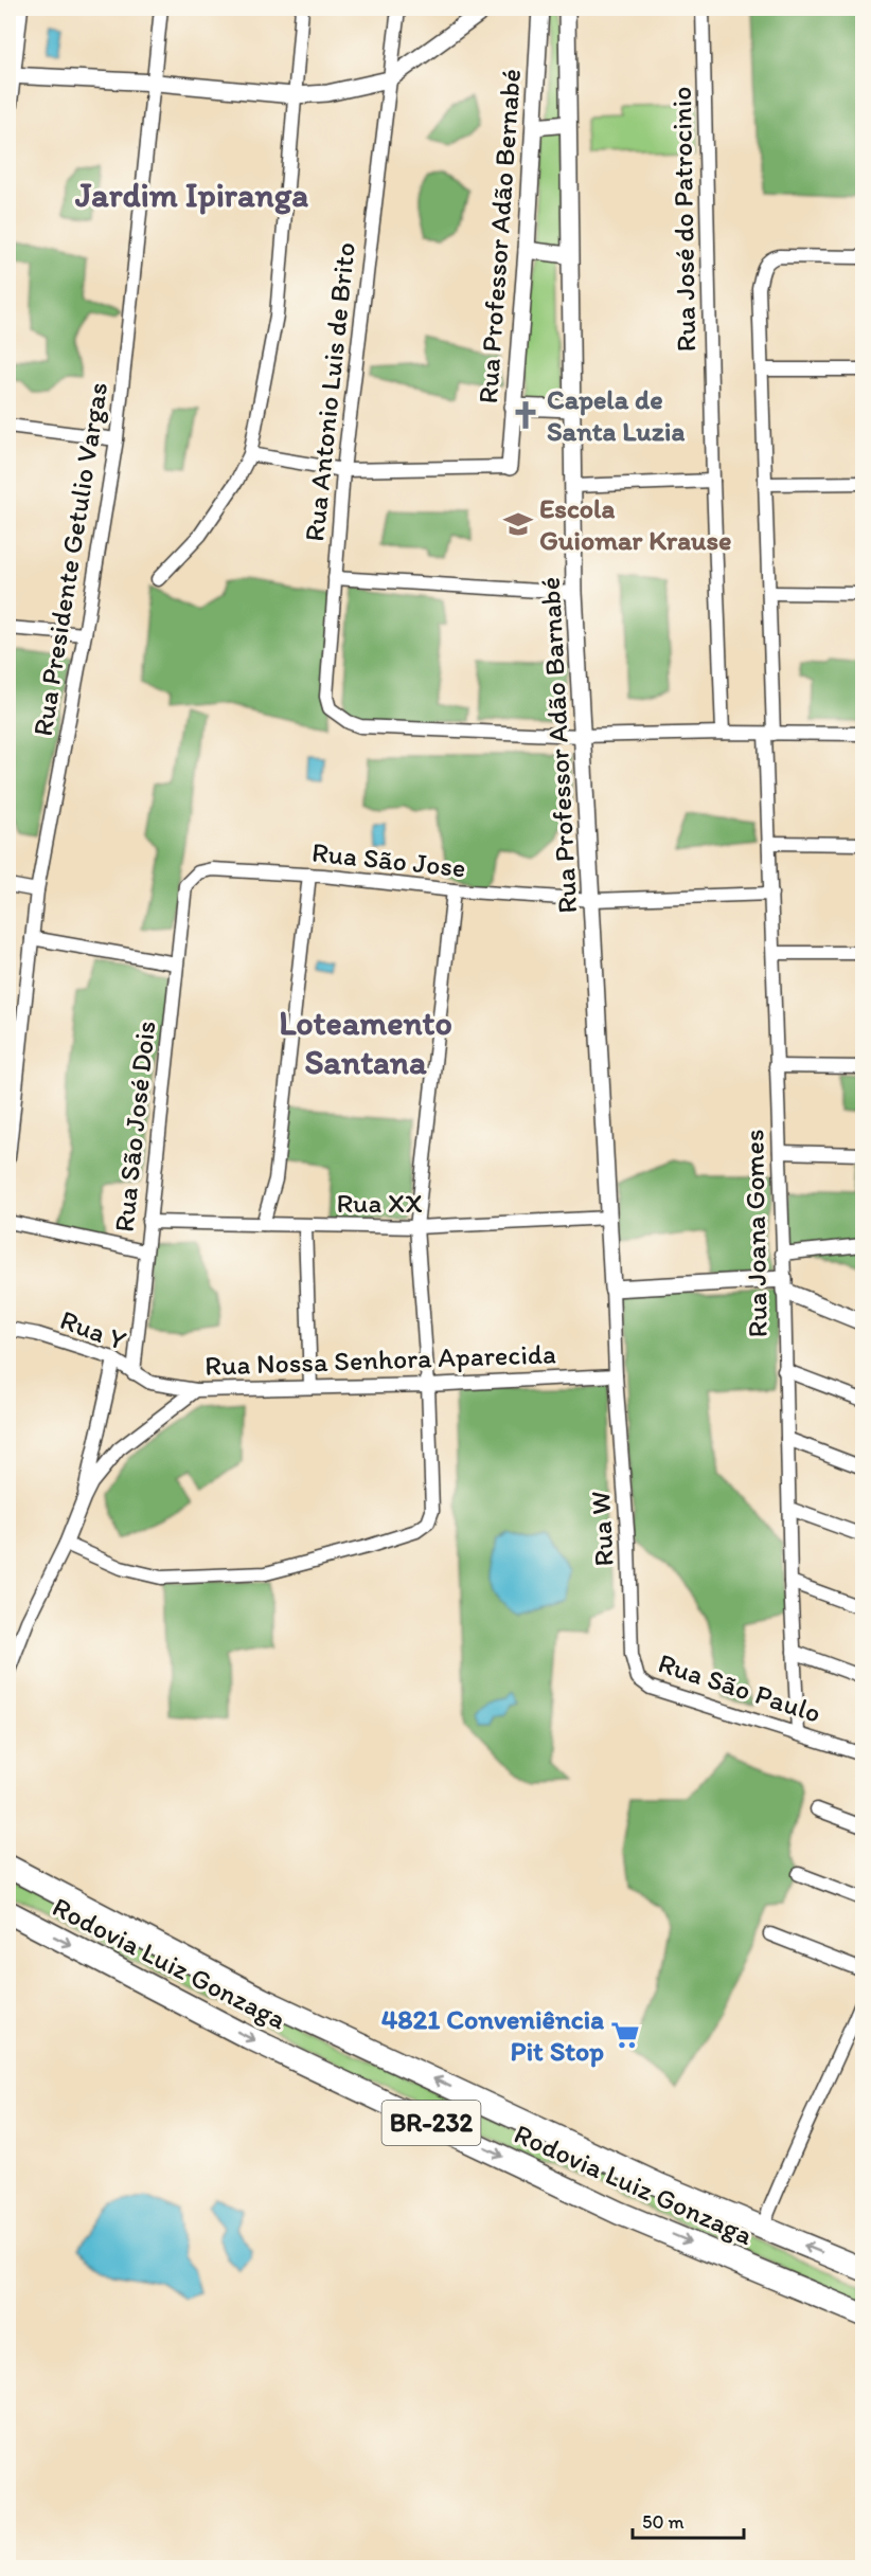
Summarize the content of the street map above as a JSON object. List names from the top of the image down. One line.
{"streets":{"highway":["Rodovia Luiz Gonzaga","BR-232"],"street":["Rua José do Patrocinio","Rua Professor Adão Bernabé","Rua Antonio Luis de Brito","Rua Presidente Getulio Vargas","Rua Professor Adão Barnabé","Rua São Jose","Rua São José Dois","Rua XX","Rua Joana Gomes","Rua Y","Rua Nossa Senhora Aparecida","Rua W","Rua São Paulo"]},"crossings":[["Rua Antonio Luis de Brito","Rua Professor Adão Barnabé"],["Rua Professor Adão Barnabé","Rua São Jose"],["Rua Professor Adão Barnabé","Rua XX"],["Rua São Jose","Rua São José Dois"],["Rua São Jose","Rua Joana Gomes"],["Rua São José Dois","Rua XX"],["Rua São José Dois","Rua Y"],["Rua Joana Gomes","Rua São Paulo"],["Rua Y","Rua Nossa Senhora Aparecida"],["Rua Nossa Senhora Aparecida","Rua W"],["Rua W","Rua São Paulo"]],"districts":["Jardim Ipiranga","Loteamento Santana"],"places":{"church":["Capela de Santa Luzia"],"school or university":["Escola Guiomar Krause"],"supermarket":["4821 Conveniência Pit Stop"]},"scale_bar":"50 m"}
